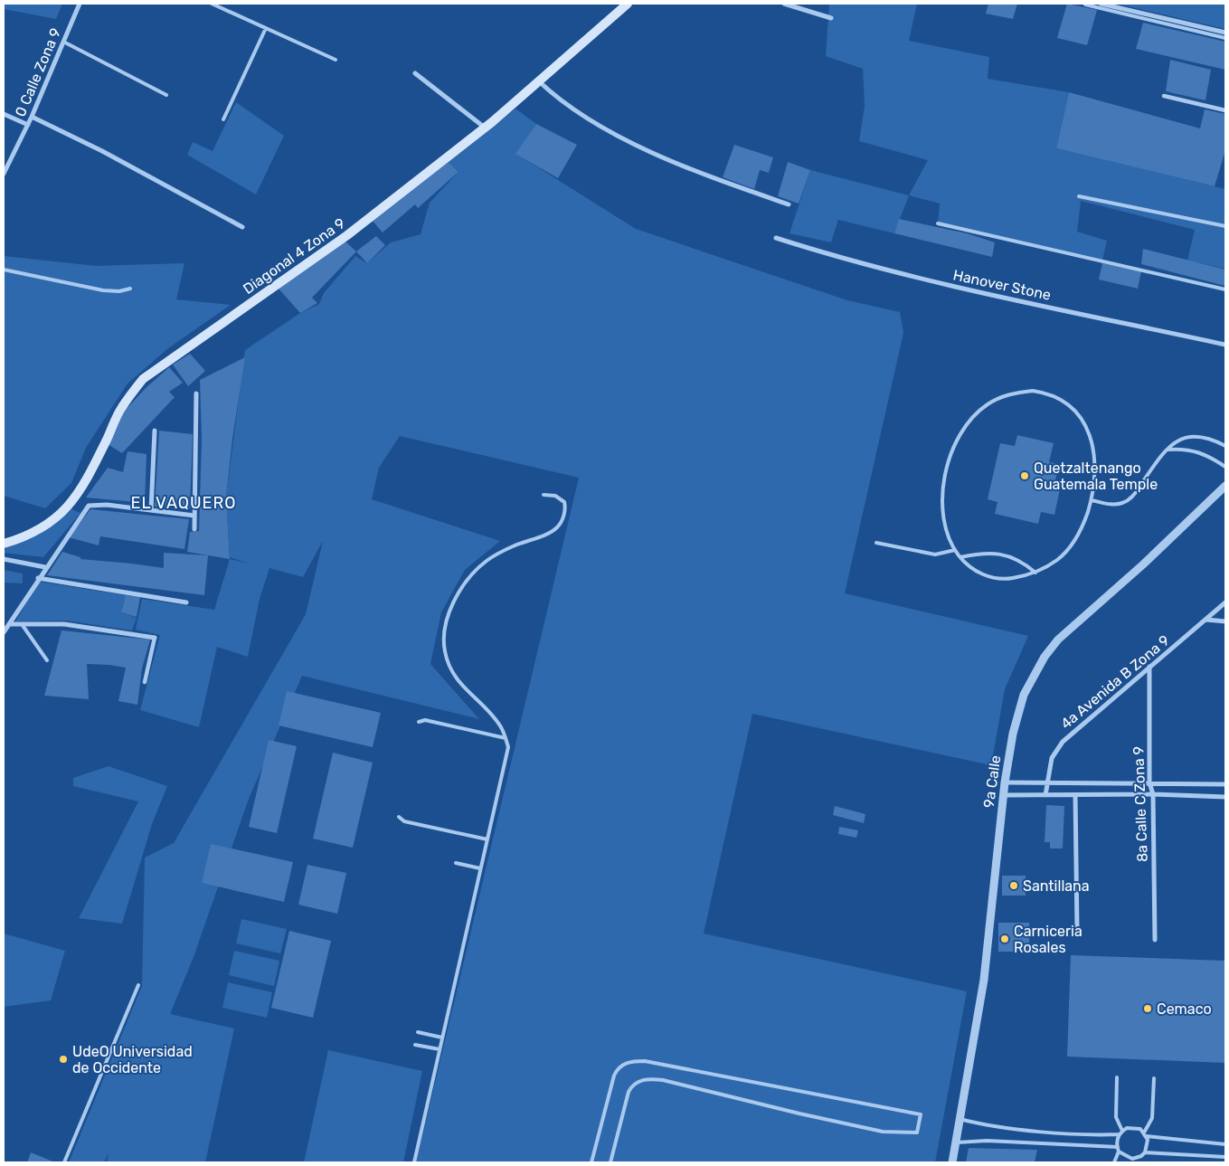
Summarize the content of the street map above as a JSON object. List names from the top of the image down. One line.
{"streets":{"main road":["Diagonal 4 Zona 9"],"street":["0 Calle Zona 9","Hanover Stone","4a Avenida B Zona 9","9a Calle","8a Calle C Zona 9"]},"crossings":[["4a Avenida B Zona 9","8a Calle C Zona 9"]],"districts":["EL VAQUERO"],"places":["Quetzaltenango Guatemala Temple","Santillana","Carniceria Rosales","Cemaco","UdeO Universidad de Occidente"]}
